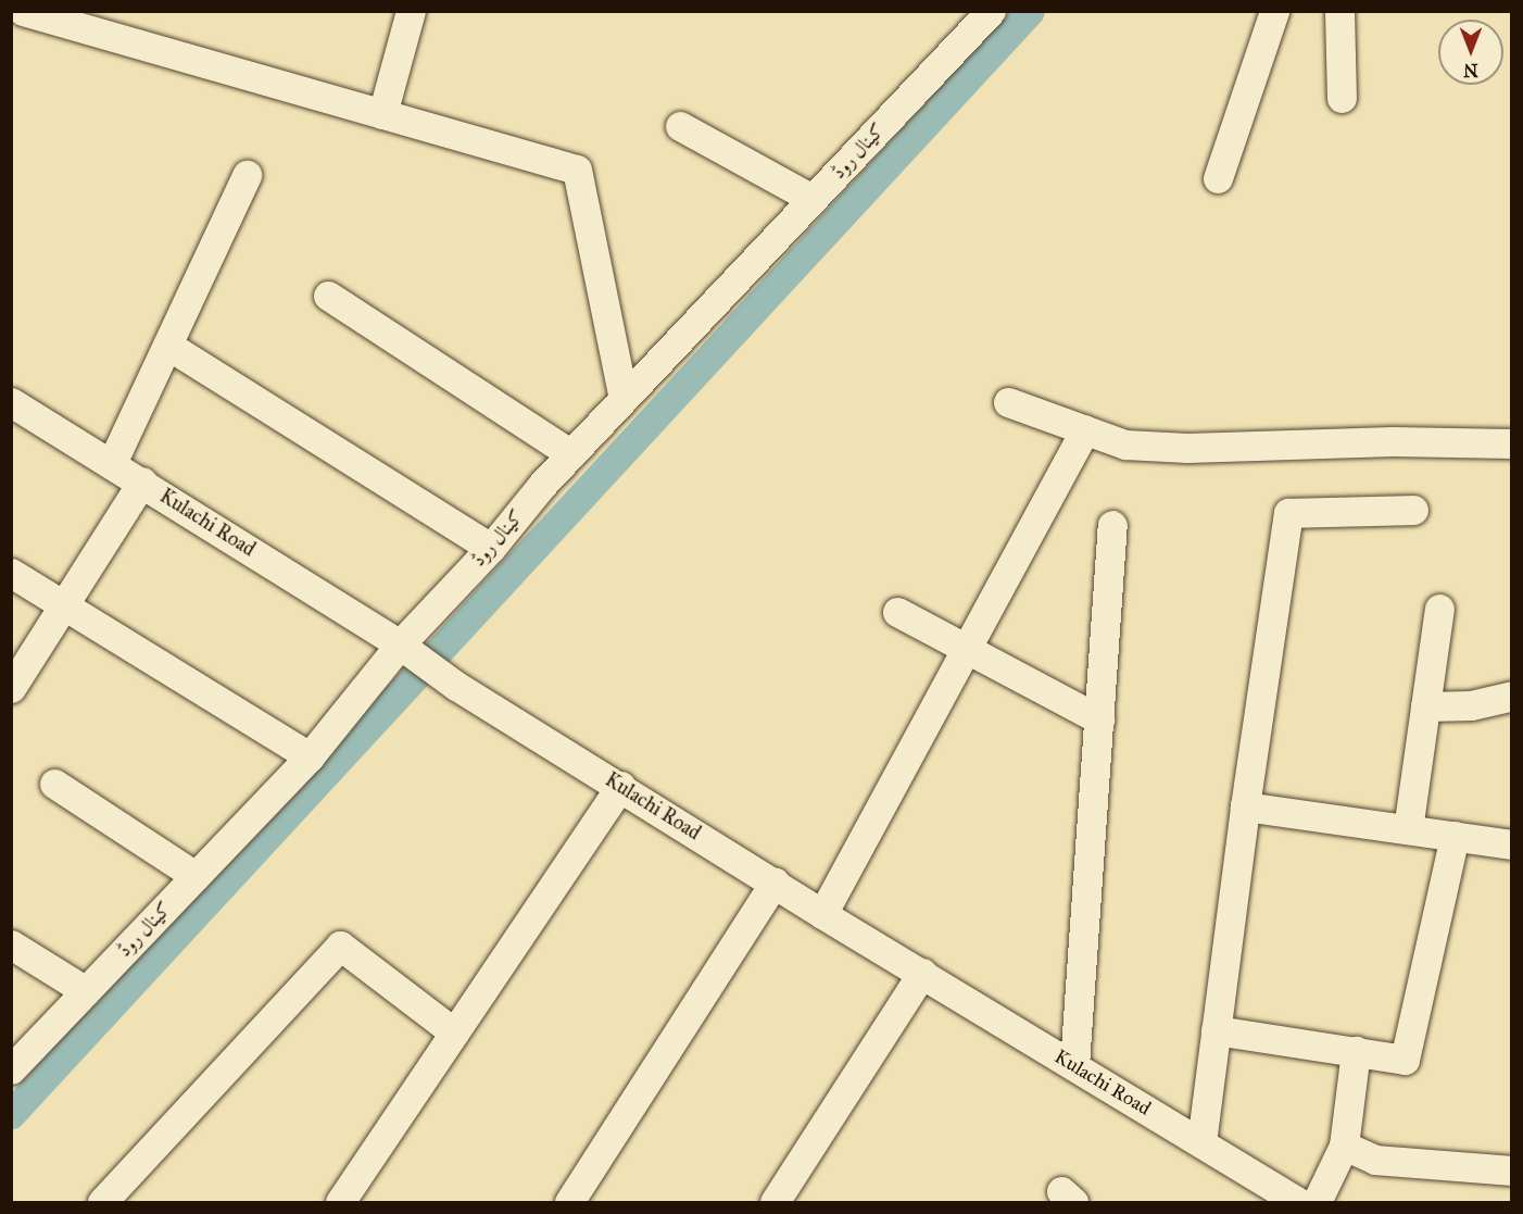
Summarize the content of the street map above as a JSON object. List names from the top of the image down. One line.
{"streets":{"street":["کینال روڈ","Kulachi Road"]},"crossings":[["کینال روڈ","Kulachi Road"]],"north":"bottom"}
